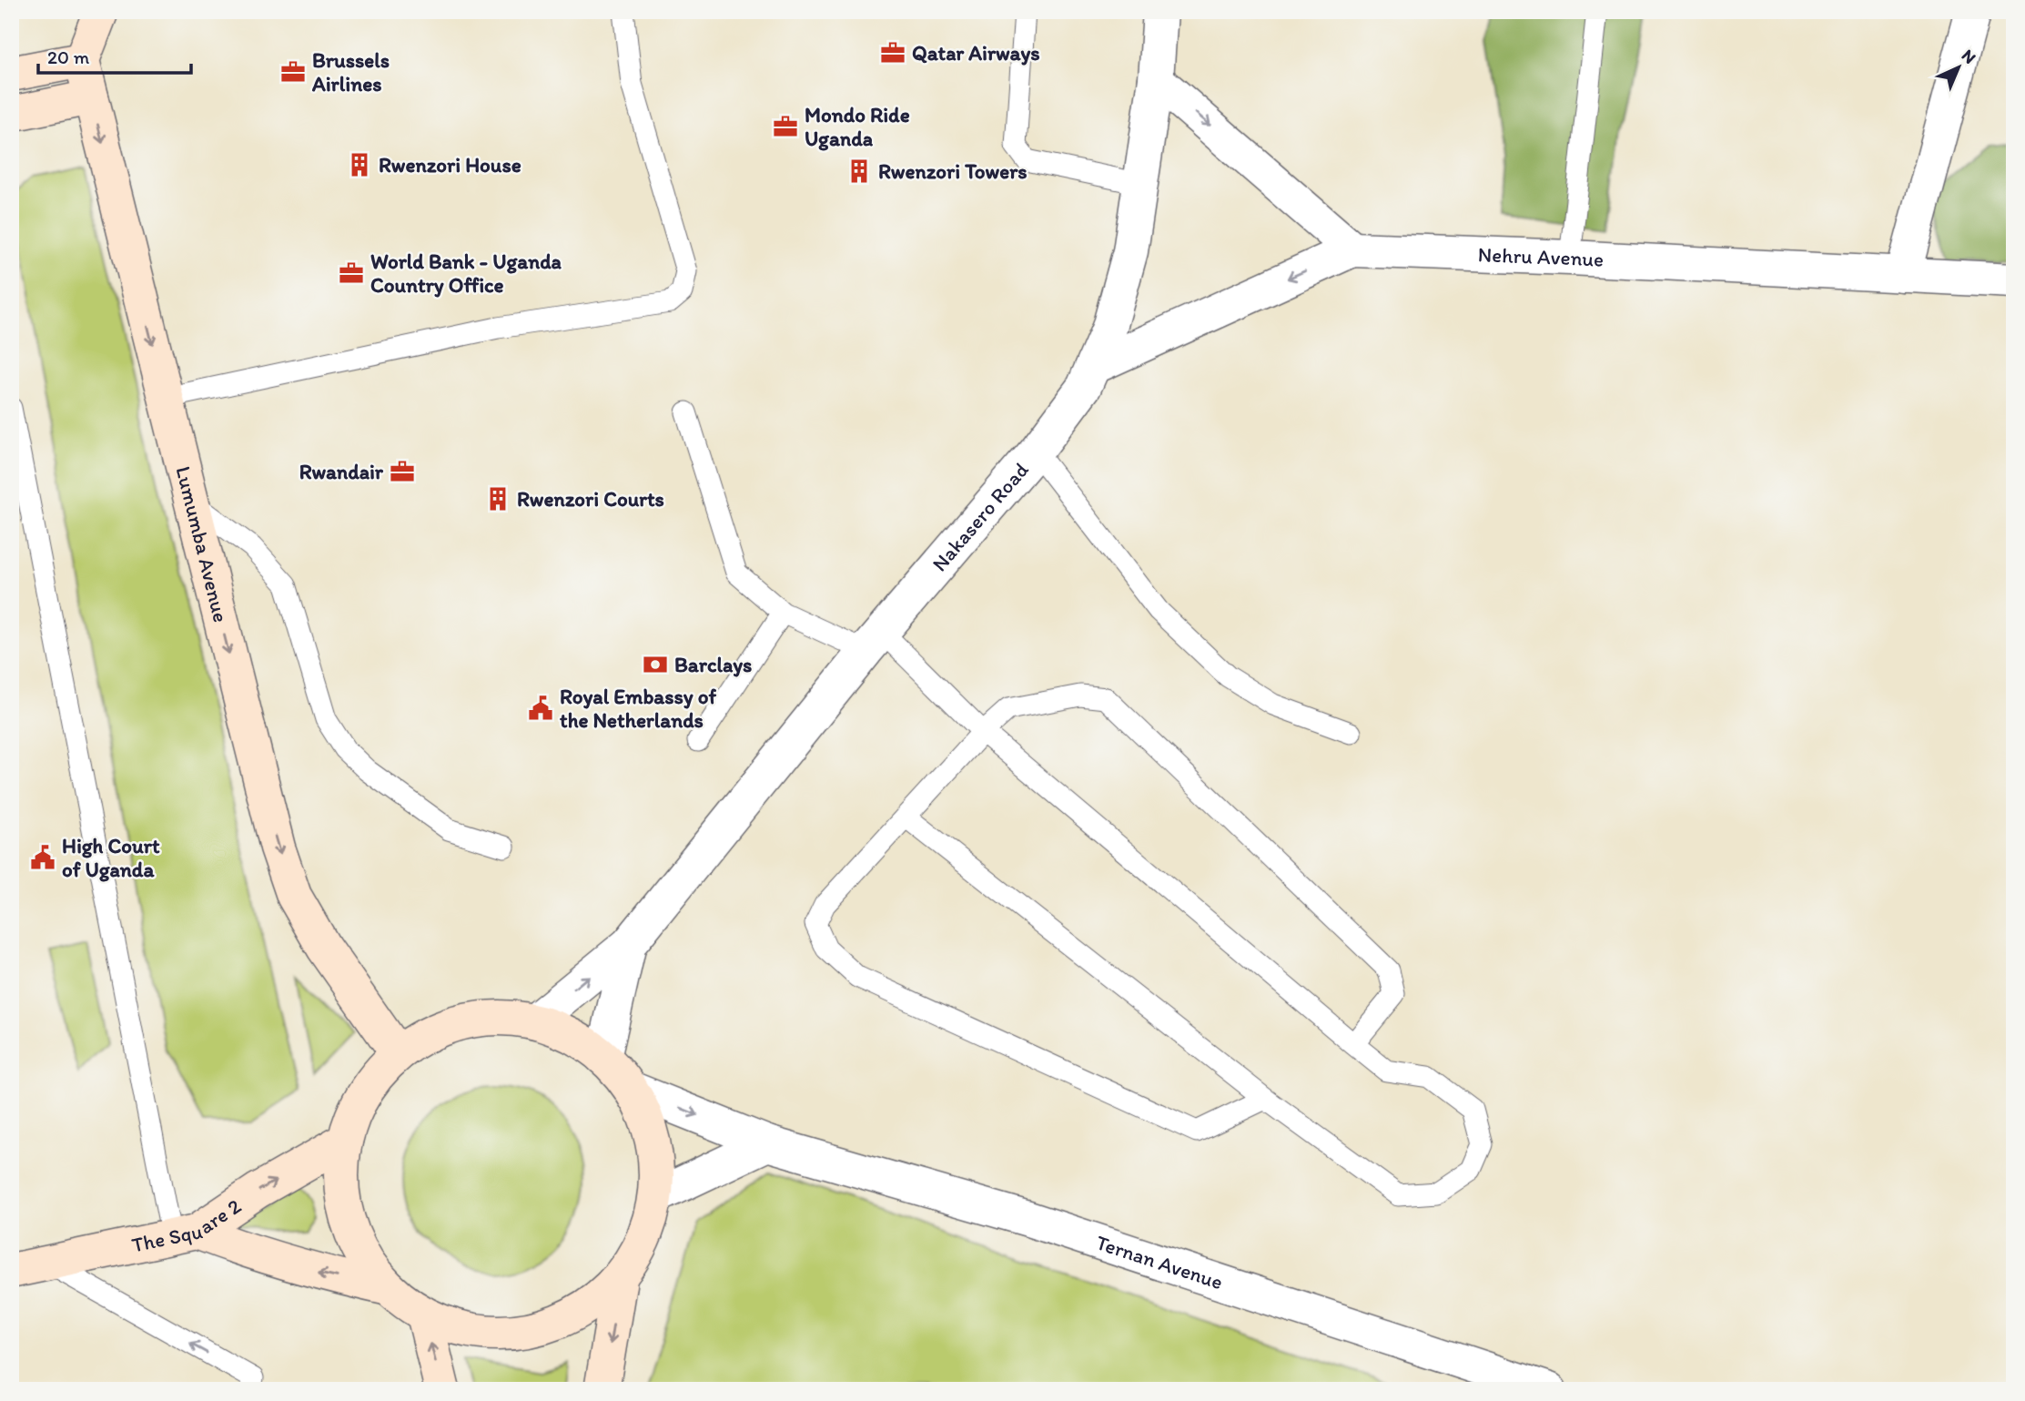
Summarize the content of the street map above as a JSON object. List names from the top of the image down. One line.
{"streets":{"main road":["Lumumba Avenue","The Square 2"],"street":["Nehru Avenue","Nakasero Road","Ternan Avenue"]},"crossings":[["Nehru Avenue","Nakasero Road"]],"one_way":["Lumumba Avenue","The Square 2"],"places":{"office":["Qatar Airways","Brussels Airlines","Mondo Ride Uganda","World Bank - Uganda Country Office","Rwandair"],"building":["Rwenzori House","Rwenzori Towers","Rwenzori Courts"],"bank":["Barclays"],"public building":["Royal Embassy of the Netherlands","High Court of Uganda"]},"scale_bar":"20 m","north":"top right"}
